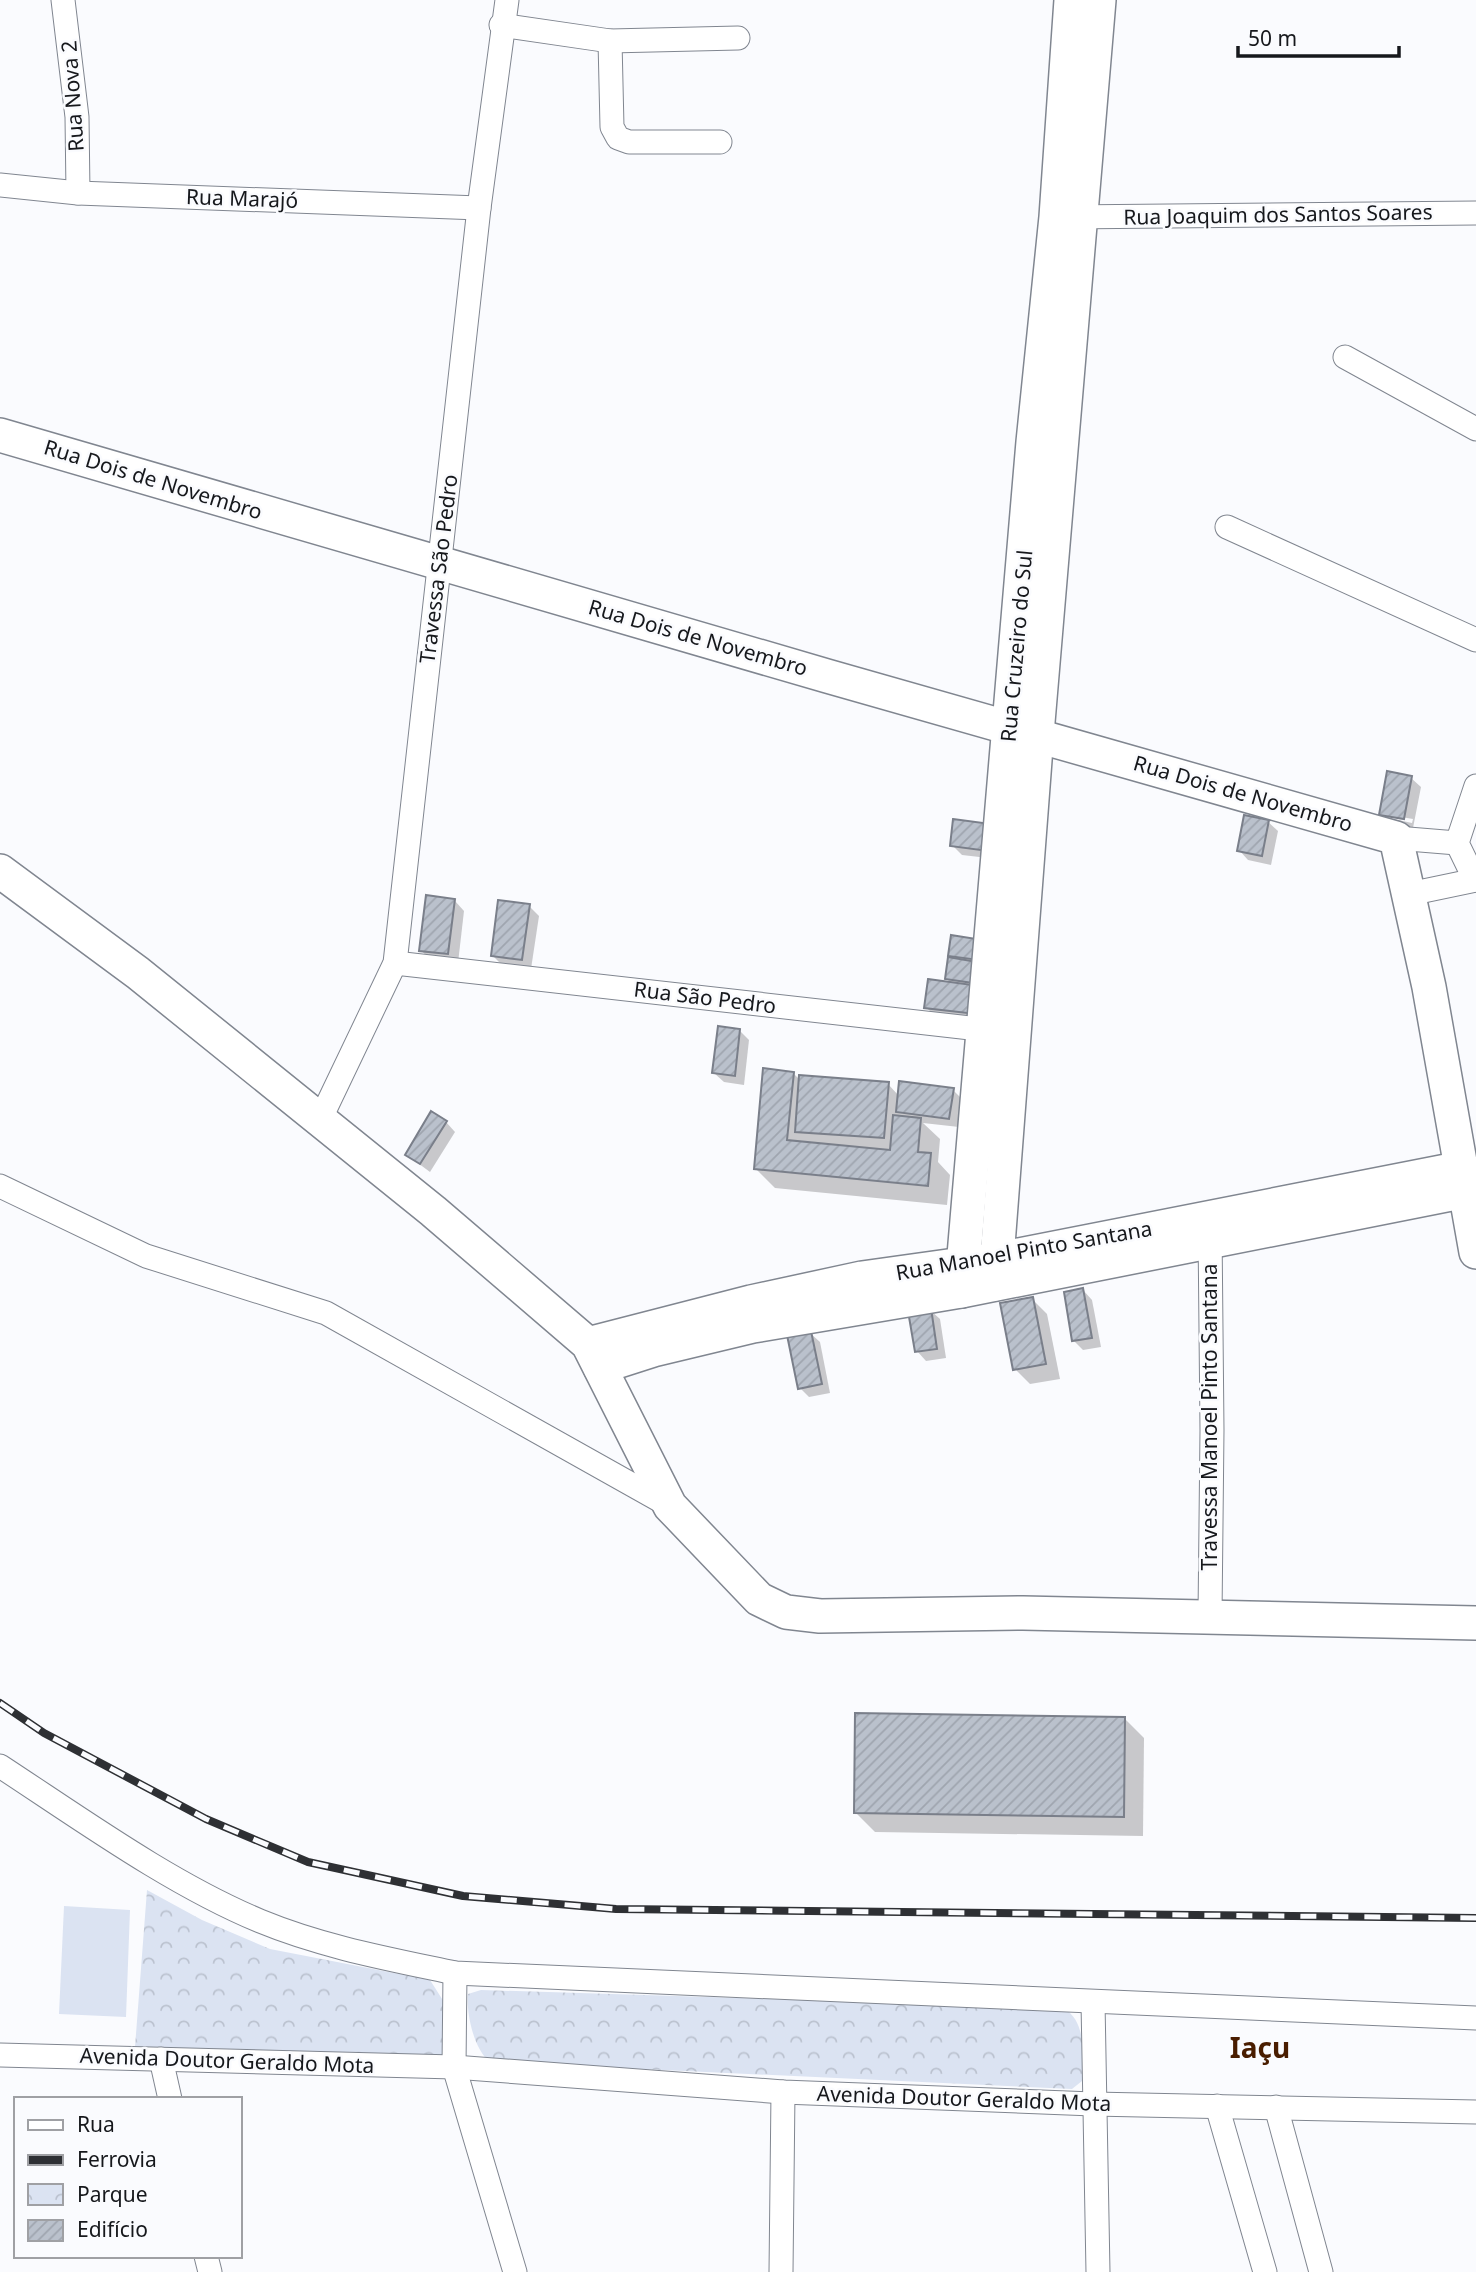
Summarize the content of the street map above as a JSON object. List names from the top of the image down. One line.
{"streets":{"street":["Rua Nova 2","Rua Marajó","Rua Joaquim dos Santos Soares","Rua Dois de Novembro","Travessa São Pedro","Rua Cruzeiro do Sul","Rua São Pedro","Rua Manoel Pinto Santana","Travessa Manoel Pinto Santana","Avenida Doutor Geraldo Mota"]},"crossings":[["Rua Nova 2","Rua Marajó"],["Rua Marajó","Travessa São Pedro"],["Rua Joaquim dos Santos Soares","Rua Cruzeiro do Sul"],["Rua Dois de Novembro","Travessa São Pedro"],["Rua Dois de Novembro","Rua Cruzeiro do Sul"],["Travessa São Pedro","Rua São Pedro"],["Rua Cruzeiro do Sul","Rua São Pedro"],["Rua Cruzeiro do Sul","Rua Manoel Pinto Santana"],["Rua Manoel Pinto Santana","Travessa Manoel Pinto Santana"]],"districts":["Iaçu"],"legend":["Rua","Ferrovia","Parque","Edifício"],"scale_bar":"50 m"}
